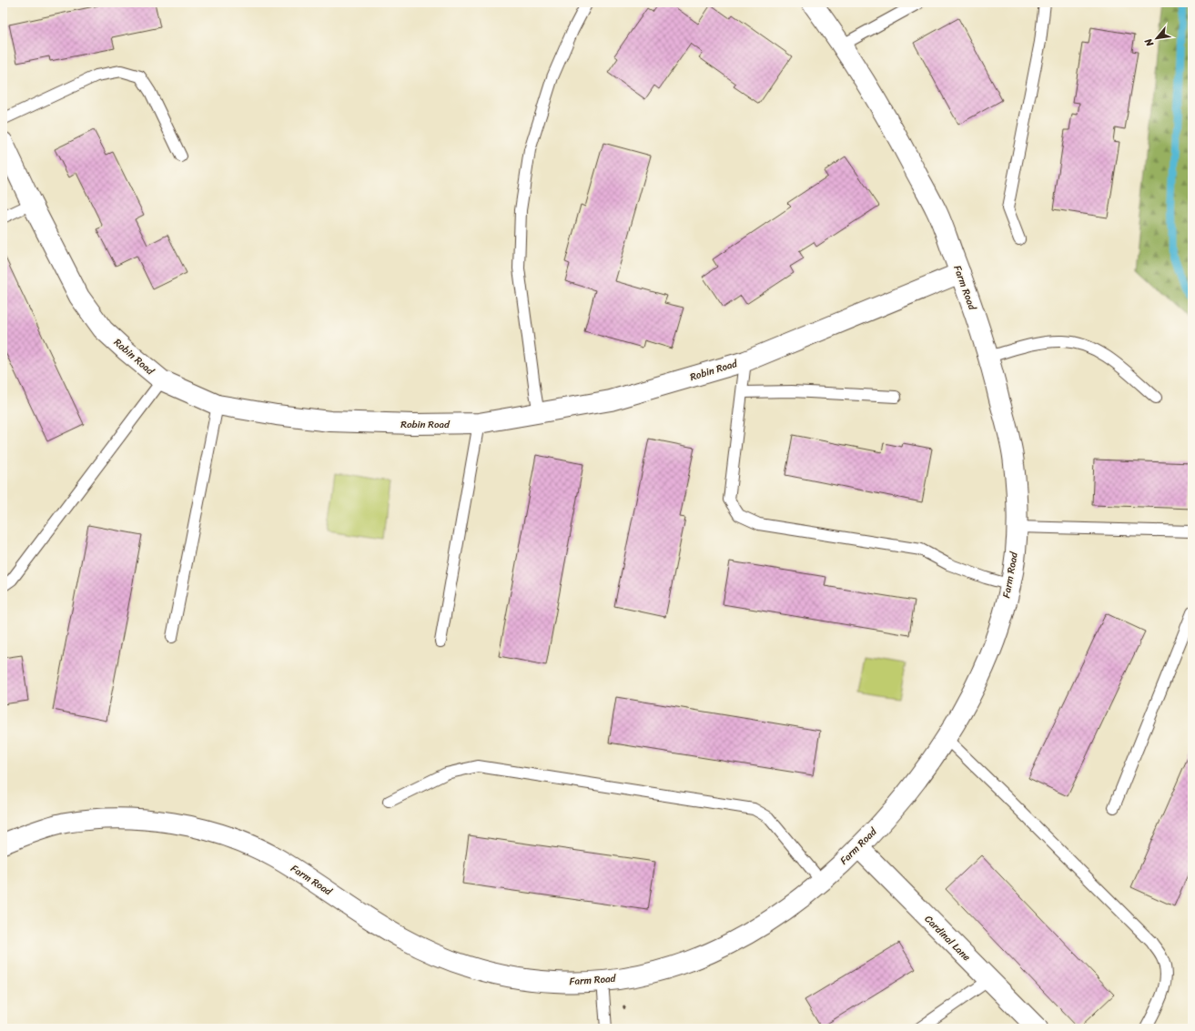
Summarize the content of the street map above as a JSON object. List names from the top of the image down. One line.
{"streets":{"street":["Farm Road","Robin Road","Cardinal Lane"]},"crossings":[["Farm Road","Robin Road"],["Farm Road","Cardinal Lane"]],"north":"bottom left"}
